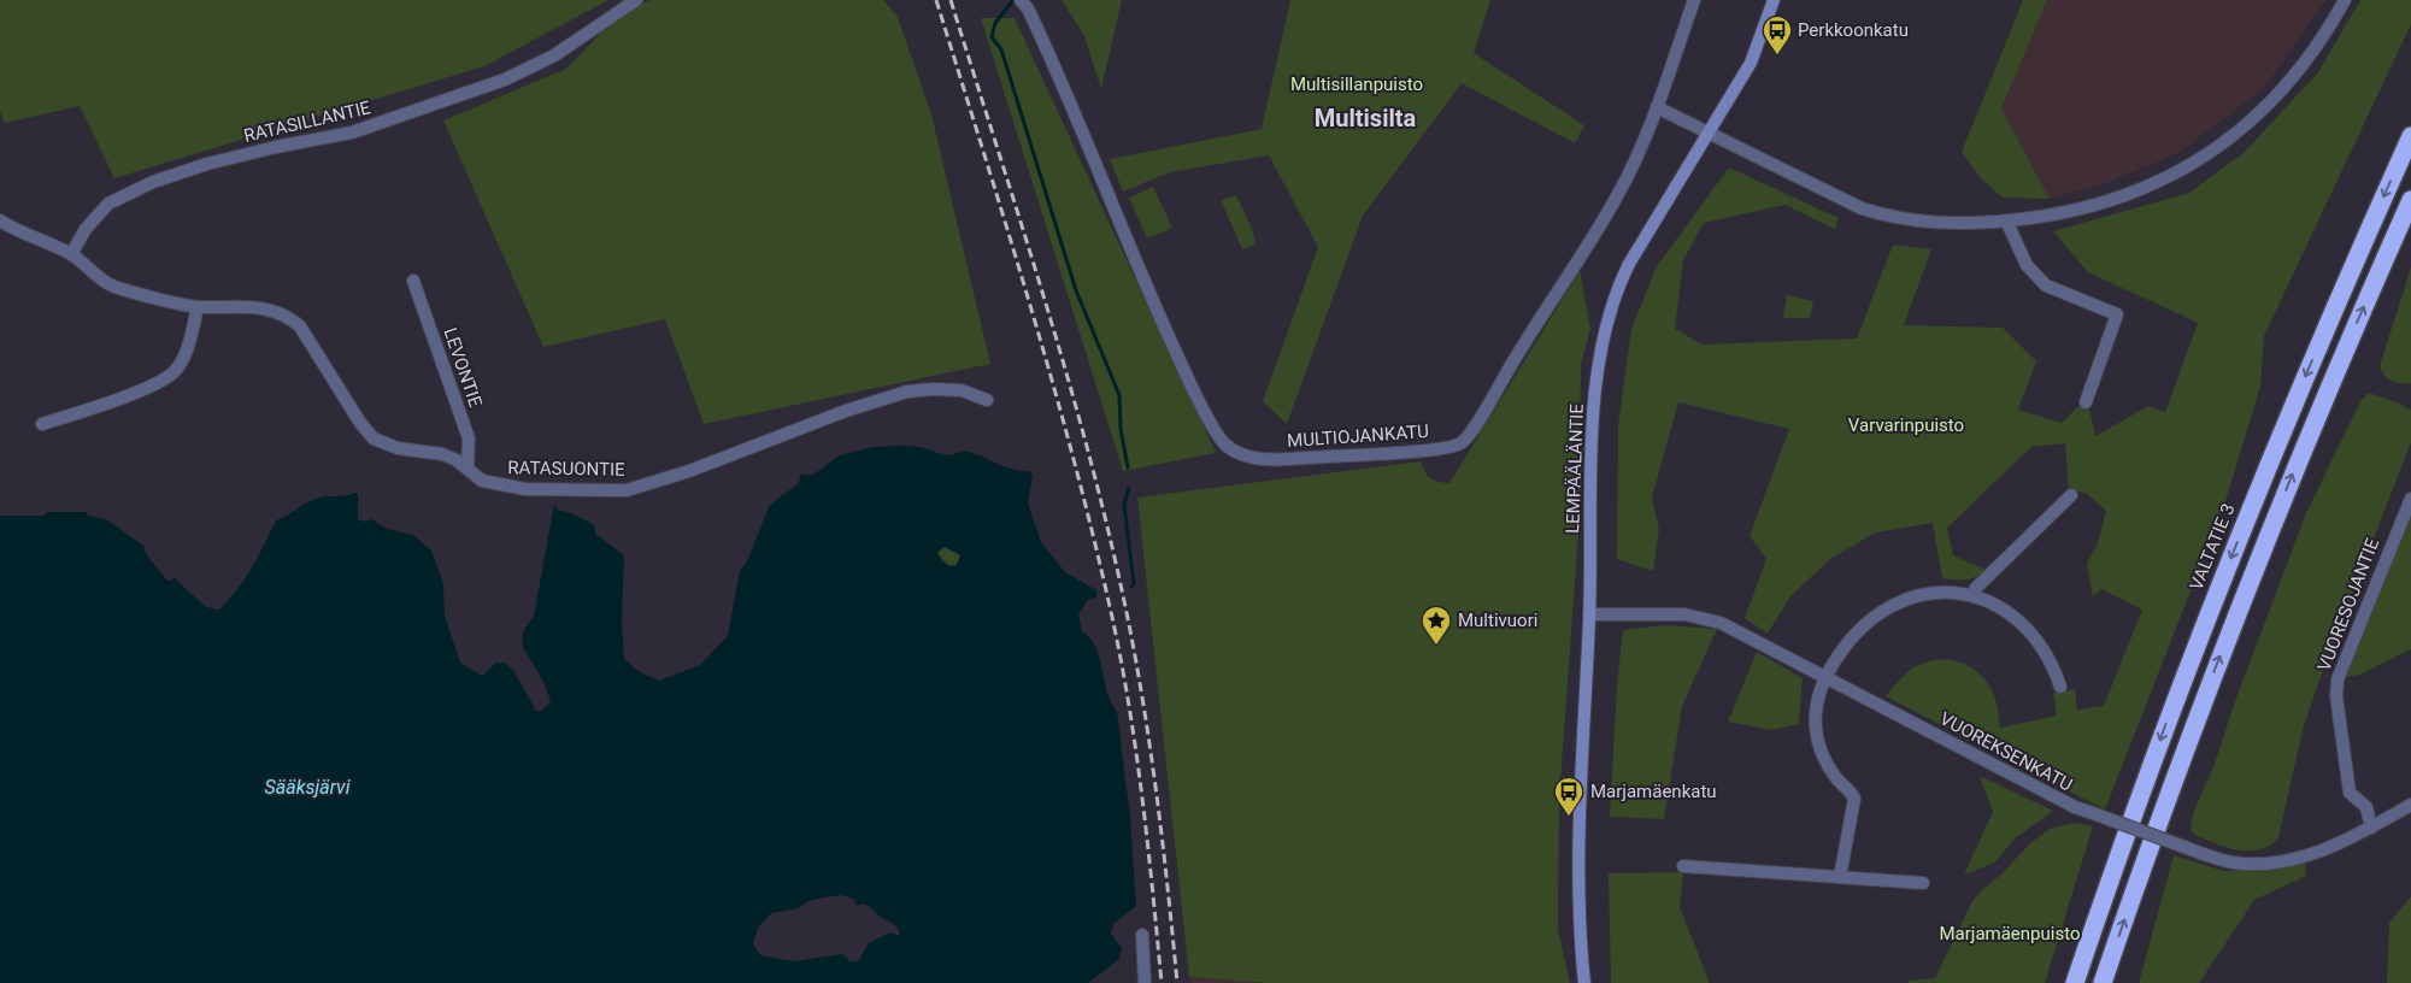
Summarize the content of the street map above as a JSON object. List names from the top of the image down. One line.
{"streets":{"highway":["VALTATIE 3"],"main road":["LEMPÄÄLÄNTIE"],"street":["RATASILLANTIE","LEVONTIE","MULTIOJANKATU","RATASUONTIE","VUORESOJANTIE","VUOREKSENKATU"]},"crossings":[["RATASILLANTIE","RATASUONTIE"],["LEVONTIE","RATASUONTIE"],["LEMPÄÄLÄNTIE","VUOREKSENKATU"],["VUORESOJANTIE","VUOREKSENKATU"]],"districts":["Multisilta"],"water":["Sääksjärvi"],"parks":["Multisillanpuisto","Varvarinpuisto","Marjamäenpuisto"],"places":{"bus stop":["Perkkoonkatu","Marjamäenkatu"],"place":["Multivuori"]}}
